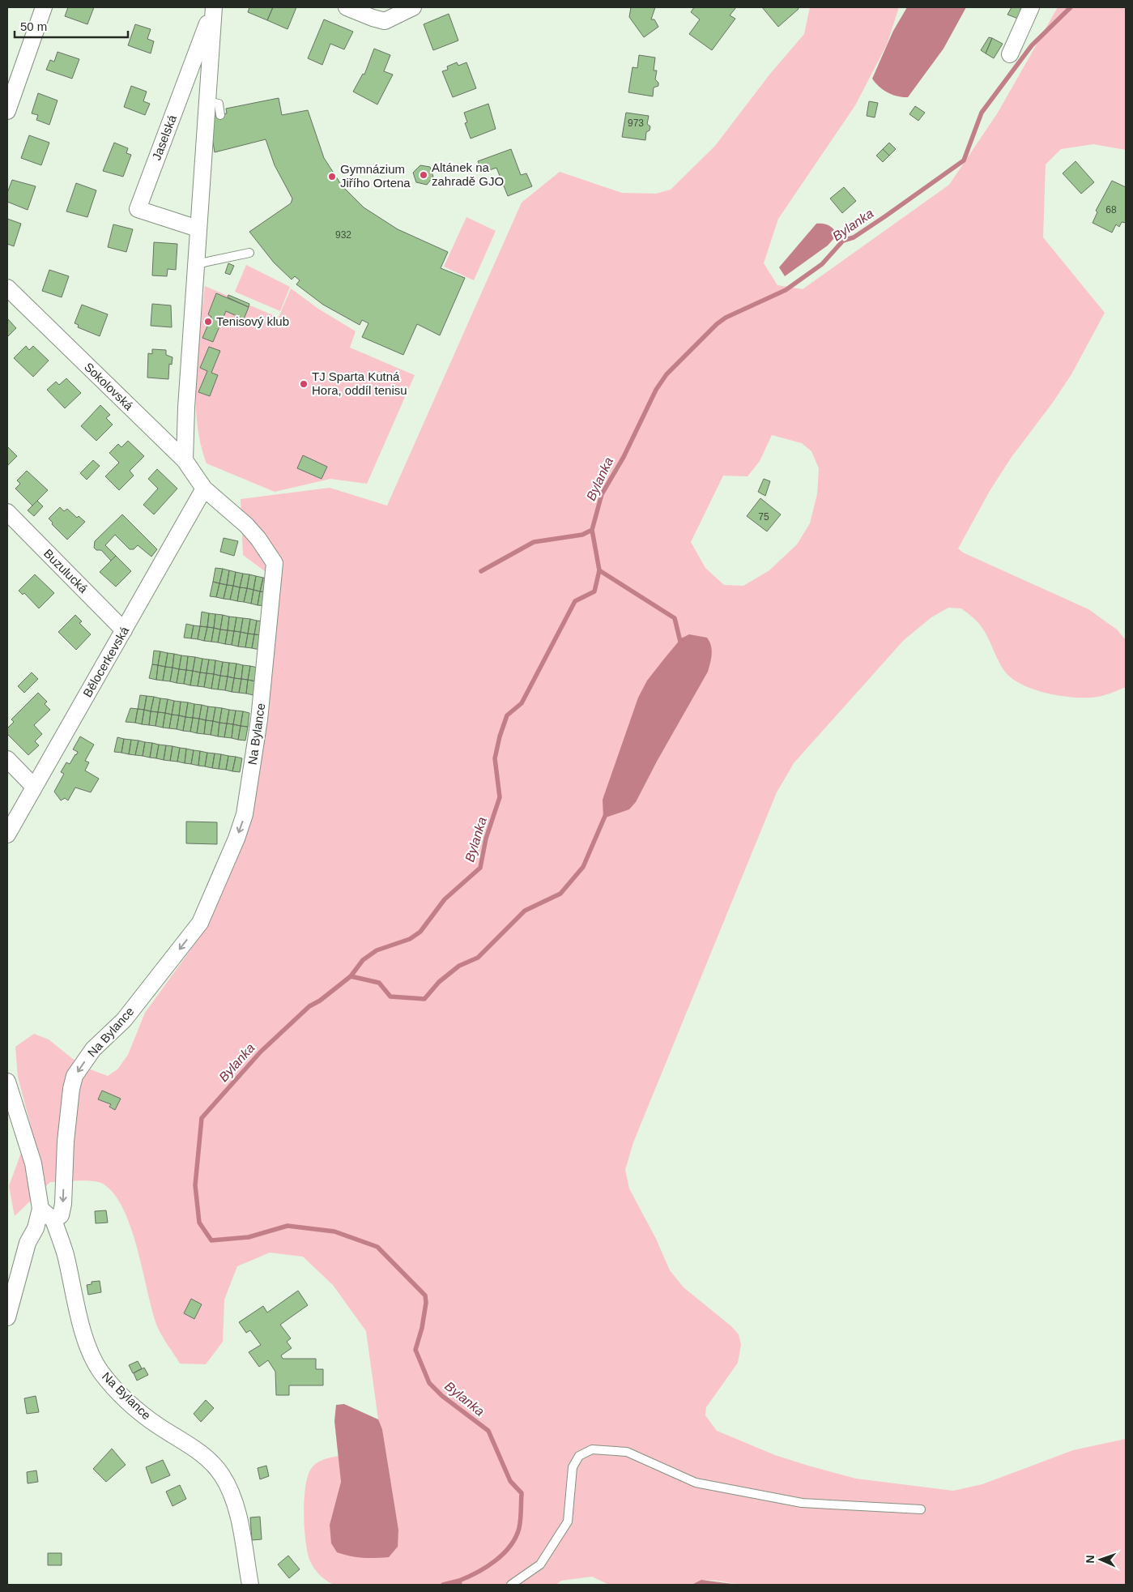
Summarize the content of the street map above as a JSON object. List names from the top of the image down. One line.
{"streets":{"street":["Jaselská","Sokolovská","Buzulucká","Bělocerkevská","Na Bylance"]},"crossings":[["Jaselská","Sokolovská"],["Sokolovská","Bělocerkevská"],["Sokolovská","Na Bylance"],["Buzulucká","Bělocerkevská"],["Bělocerkevská","Na Bylance"]],"one_way":["Na Bylance"],"water":["Bylanka"],"places":["Altánek na zahradě GJO","Gymnázium Jiřího Ortena","Tenisový klub","TJ Sparta Kutná Hora, oddíl tenisu"],"house_numbers":["973","68","932","75"],"scale_bar":"50 m","north":"left"}
